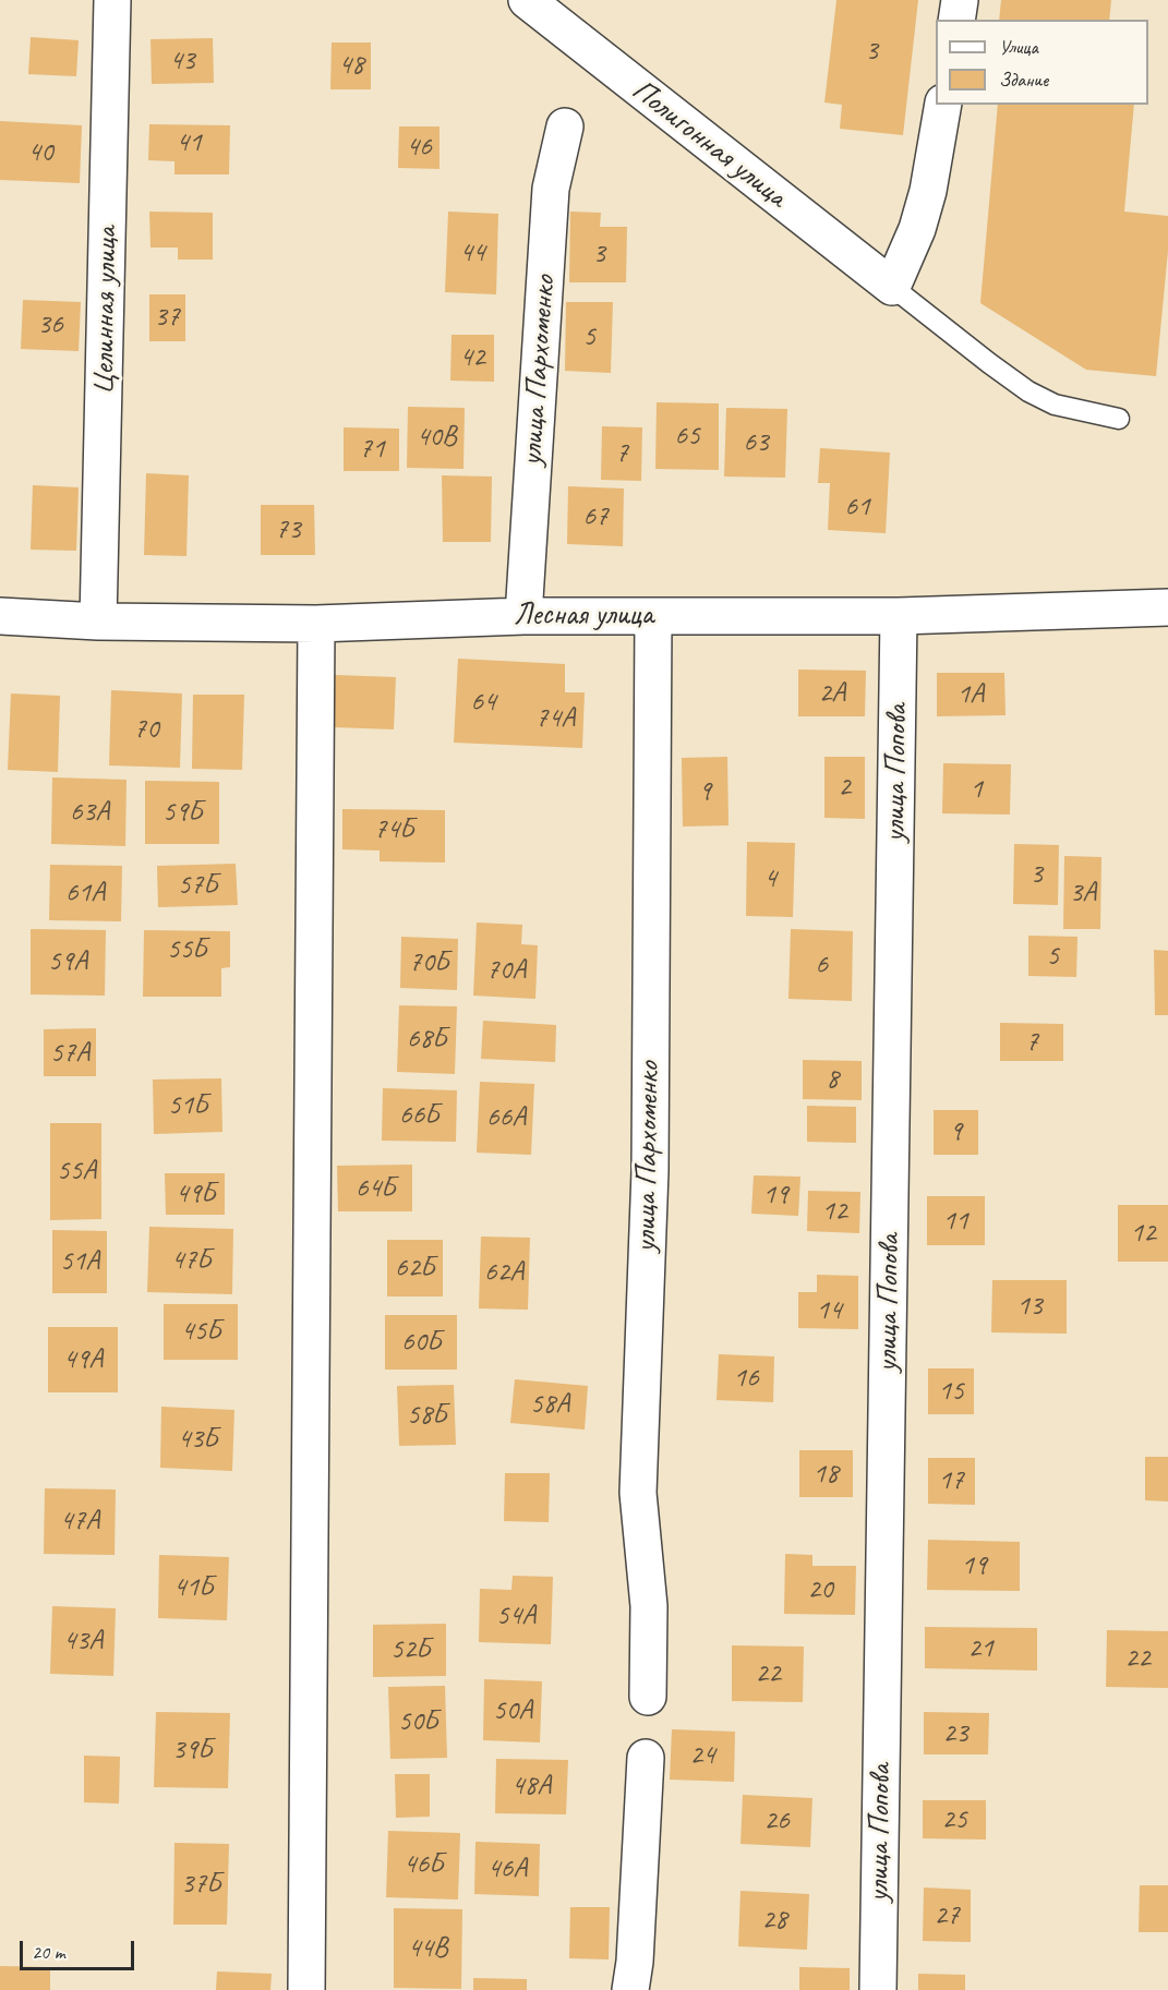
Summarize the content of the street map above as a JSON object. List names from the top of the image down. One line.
{"streets":{"street":["Полигонная улица","Целинная улица","улица Пархоменко","Лесная улица","улица Попова"]},"crossings":[["Целинная улица","Лесная улица"],["улица Пархоменко","Лесная улица"],["Лесная улица","улица Попова"]],"house_numbers":["3","43","48","41","46","40","44","3","37","36","5","42","65","40В","63","71","7","61","67","73","2А","1А","64","74А","70","2","1","9","63А","59Б","74Б","3","4","57Б","61А","3А","55Б","5","59А","70Б","6","70А","68Б","7","57А","8","51Б","66Б","66А","9","55А","64Б","49Б","19","12","11","12","47Б","51А","62Б","62А","13","14","45Б","60Б","49А","16","15","58А","58Б","43Б","18","17","47А","19","41Б","20","54А","43А","21","52Б","22","22","50А","50Б","23","39Б","24","48А","25","26","46Б","46А","37Б","27","28","44В"],"legend":["Улица","Здание"],"scale_bar":"20 m"}
